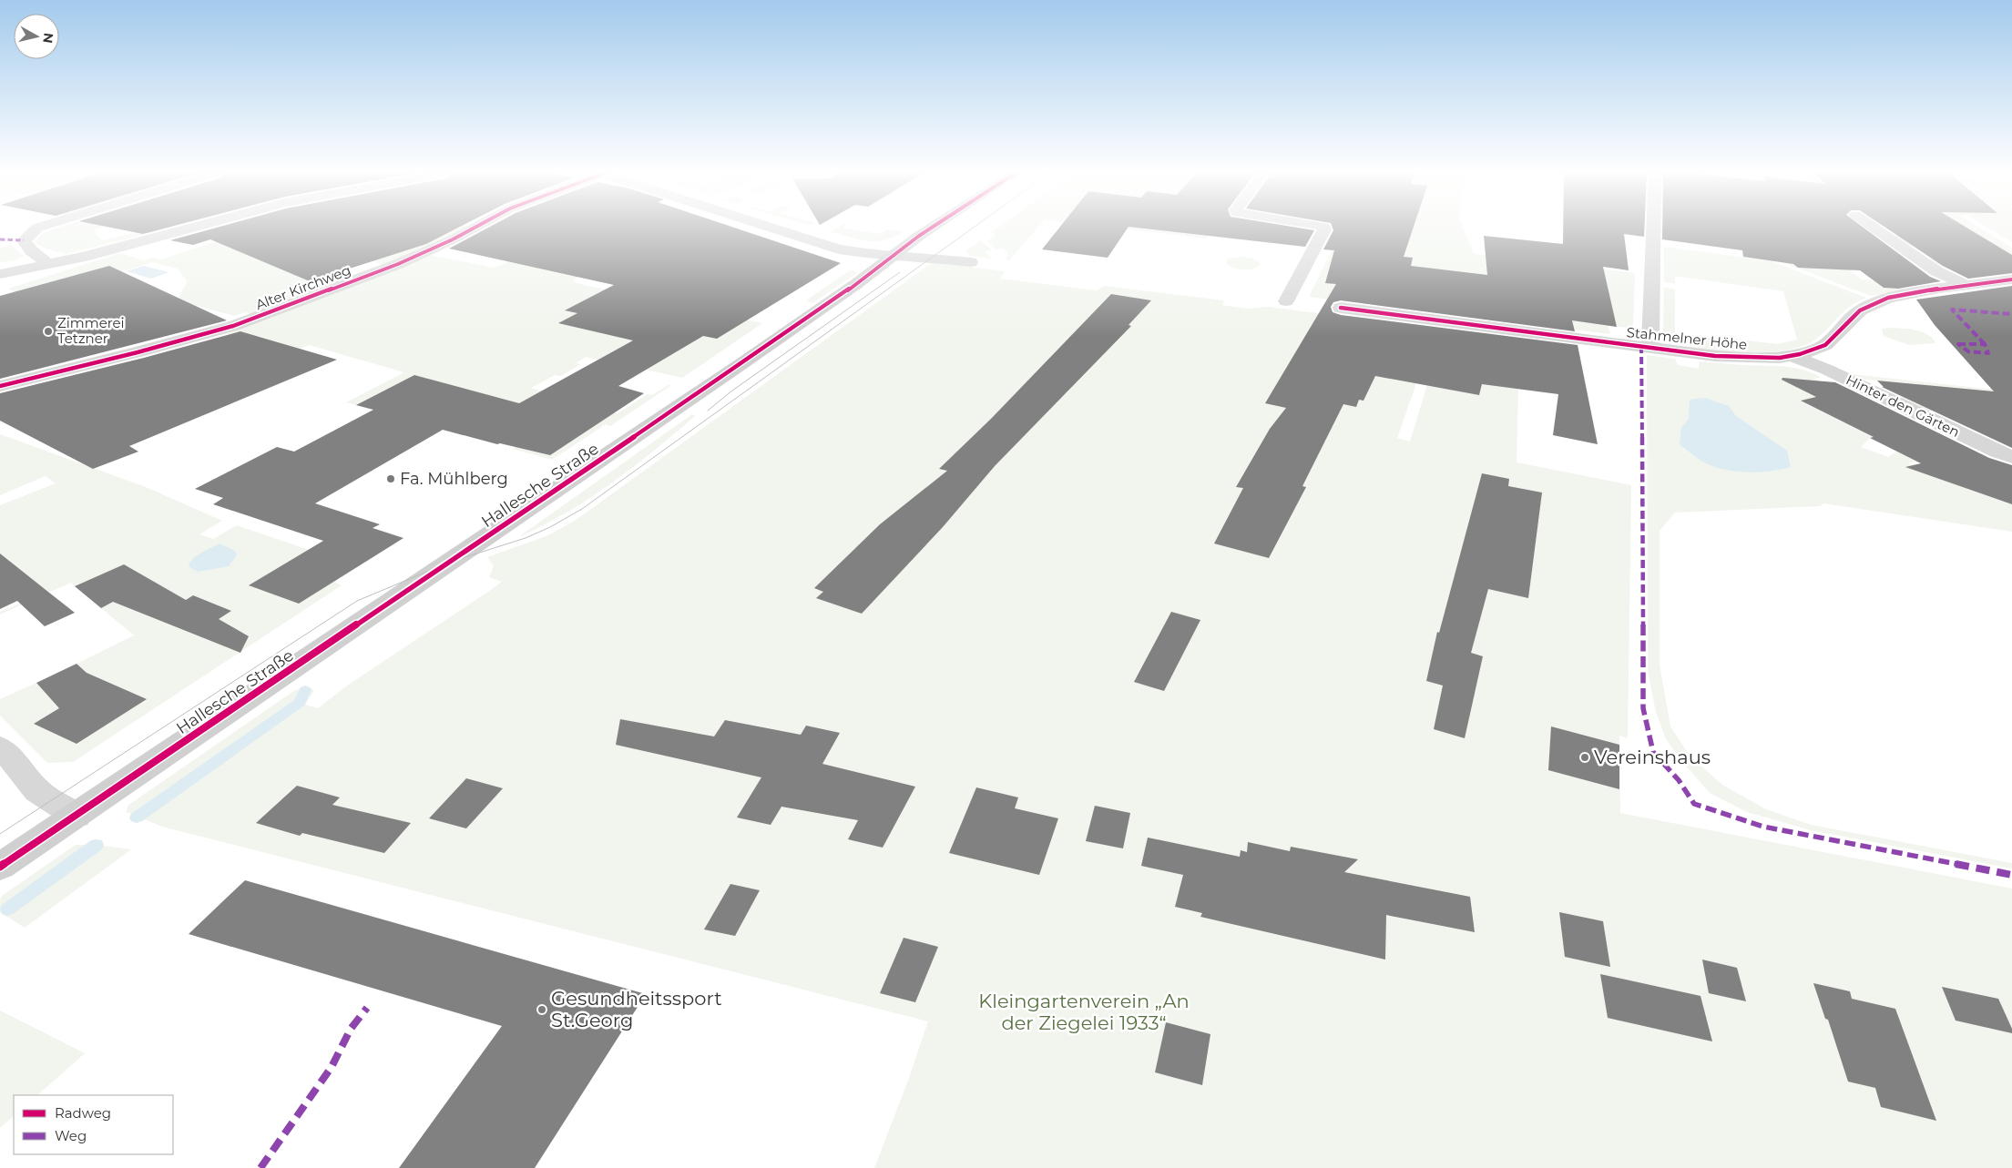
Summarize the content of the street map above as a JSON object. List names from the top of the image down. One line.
{"streets":{"street":["Alter Kirchweg","Stahmelner Höhe","Hinter den Gärten","Hallesche Straße"]},"crossings":[["Stahmelner Höhe","Hinter den Gärten"]],"parks":["Kleingartenverein „An der Ziegelei 1933“"],"places":["Zimmerei Tetzner","Fa. Mühlberg","Vereinshaus","Gesundheitssport St.Georg"],"legend":["Radweg","Weg"],"north":"right"}
